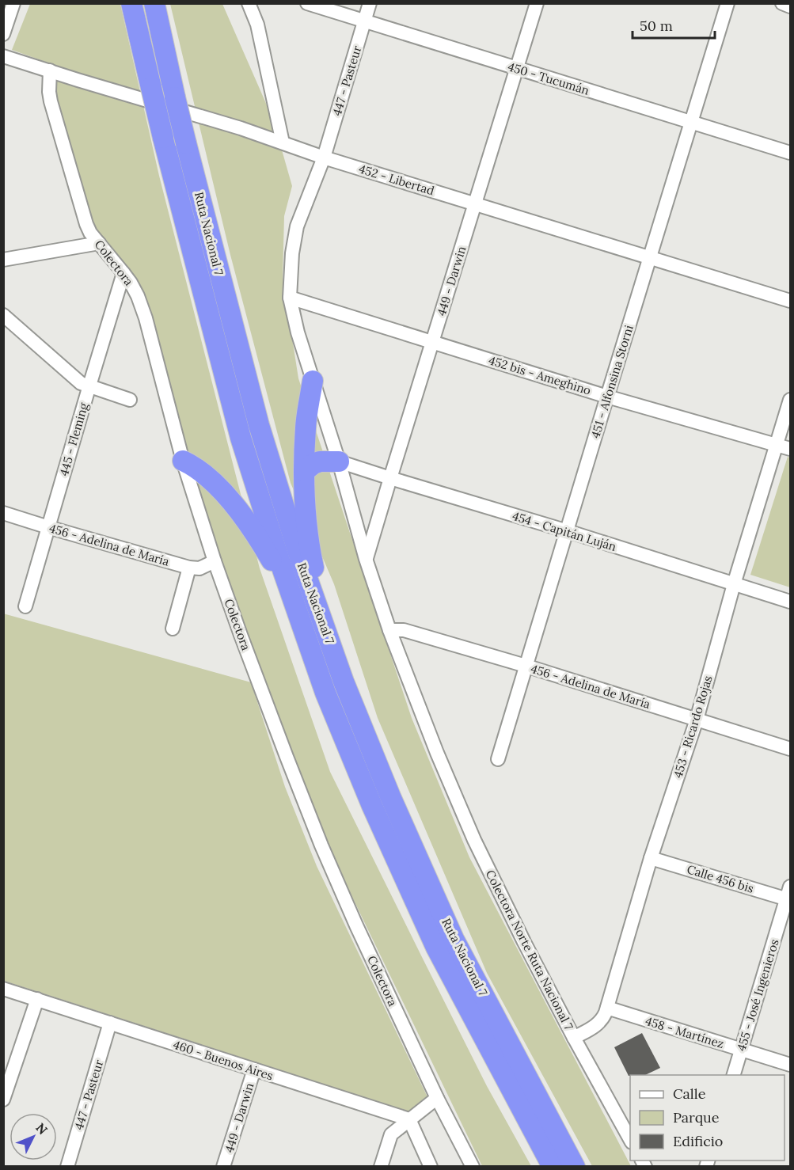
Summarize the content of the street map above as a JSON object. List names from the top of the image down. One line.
{"streets":{"highway":["Ruta Nacional 7"],"street":["450 - Tucumán","447 - Pasteur","452 - Libertad","Colectora","449 - Darwin","452 bis - Ameghino","451 - Alfonsina Storni","445 - Fleming","454 - Capitán Luján","456 - Adelina de María","453 - Ricardo Rojas","Calle 456 bis","Colectora Norte Ruta Nacional 7","455 - José Ingenieros","458 - Martínez","460 - Buenos Aires"]},"crossings":[["450 - Tucumán","447 - Pasteur"],["450 - Tucumán","449 - Darwin"],["450 - Tucumán","451 - Alfonsina Storni"],["447 - Pasteur","452 - Libertad"],["447 - Pasteur","460 - Buenos Aires"],["452 - Libertad","Colectora"],["452 - Libertad","449 - Darwin"],["452 - Libertad","451 - Alfonsina Storni"],["Colectora","445 - Fleming"],["Colectora","456 - Adelina de María"],["449 - Darwin","452 bis - Ameghino"],["449 - Darwin","454 - Capitán Luján"],["449 - Darwin","460 - Buenos Aires"],["452 bis - Ameghino","451 - Alfonsina Storni"],["452 bis - Ameghino","453 - Ricardo Rojas"],["451 - Alfonsina Storni","454 - Capitán Luján"],["451 - Alfonsina Storni","456 - Adelina de María"],["445 - Fleming","456 - Adelina de María"],["454 - Capitán Luján","453 - Ricardo Rojas"],["456 - Adelina de María","453 - Ricardo Rojas"],["456 - Adelina de María","Colectora Norte Ruta Nacional 7"],["453 - Ricardo Rojas","Calle 456 bis"],["453 - Ricardo Rojas","Colectora Norte Ruta Nacional 7"],["453 - Ricardo Rojas","458 - Martínez"],["Calle 456 bis","455 - José Ingenieros"],["455 - José Ingenieros","458 - Martínez"]],"legend":["Calle","Parque","Edificio"],"scale_bar":"50 m","north":"top right"}
